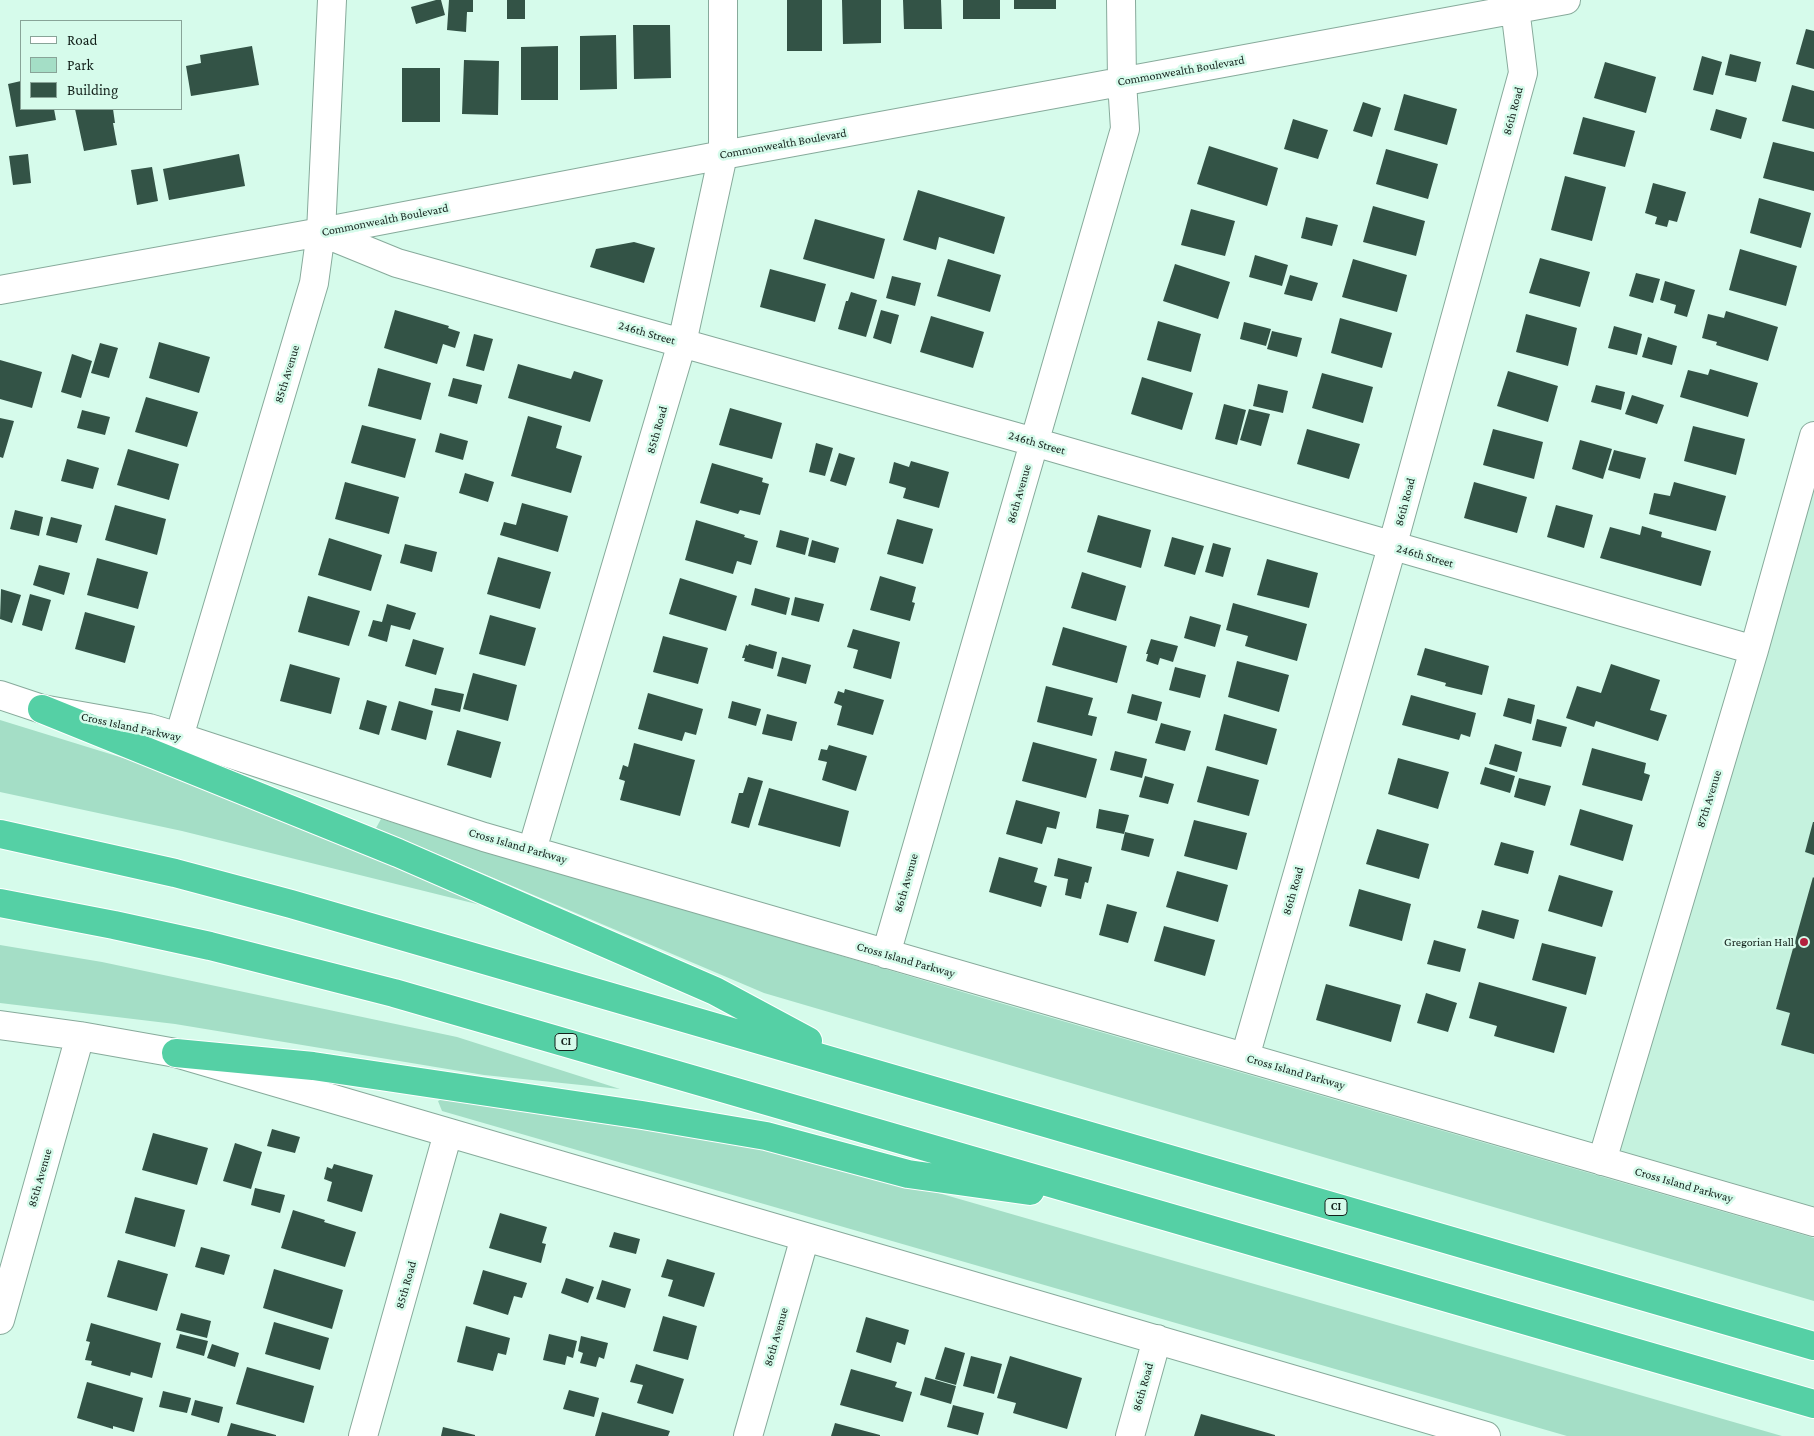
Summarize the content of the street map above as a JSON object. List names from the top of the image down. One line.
{"streets":{"highway":["CI"],"street":["Commonwealth Boulevard","86th Road","246th Street","85th Avenue","85th Road","86th Avenue","Cross Island Parkway","87th Avenue"]},"crossings":[["Commonwealth Boulevard","86th Road"],["Commonwealth Boulevard","246th Street"],["Commonwealth Boulevard","85th Avenue"],["Commonwealth Boulevard","85th Road"],["Commonwealth Boulevard","86th Avenue"],["86th Road","246th Street"],["86th Road","Cross Island Parkway"],["246th Street","85th Avenue"],["246th Street","85th Road"],["246th Street","86th Avenue"],["246th Street","87th Avenue"],["85th Avenue","Cross Island Parkway"],["85th Road","Cross Island Parkway"],["86th Avenue","Cross Island Parkway"],["Cross Island Parkway","87th Avenue"]],"places":["Gregorian Hall"],"legend":["Road","Park","Building"]}
